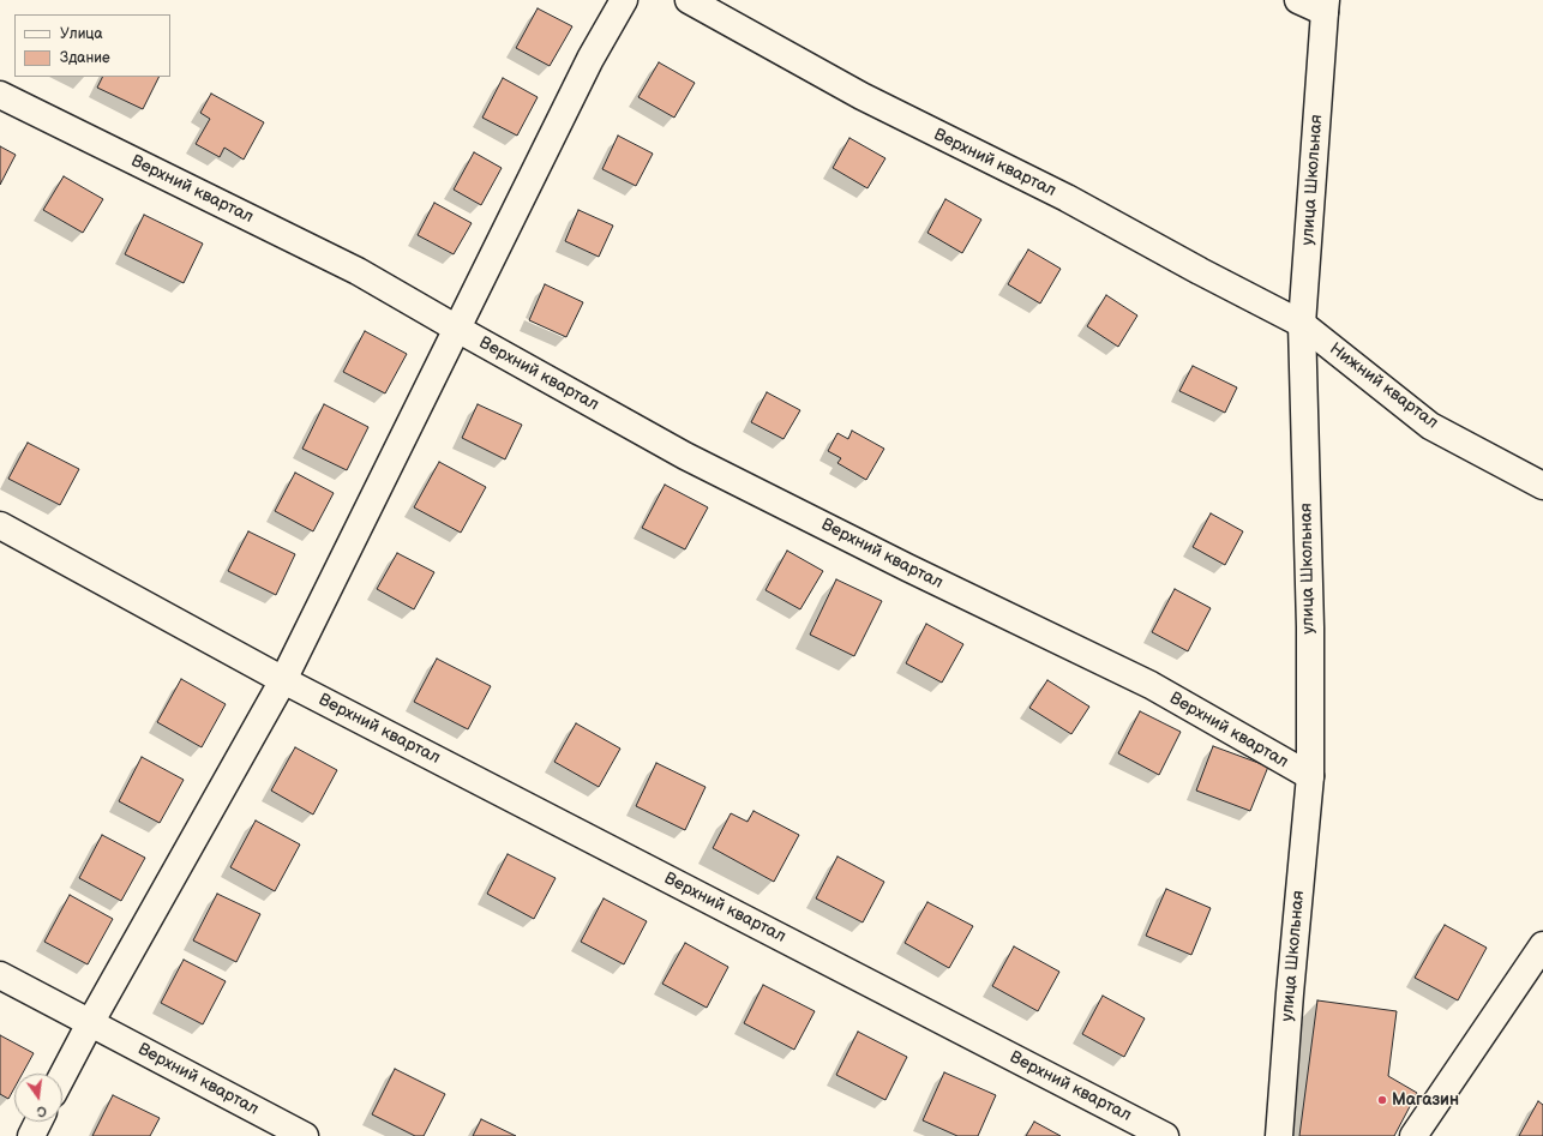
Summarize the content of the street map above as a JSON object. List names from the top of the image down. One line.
{"streets":{"street":["Верхний квартал","улица Школьная","Нижний квартал"]},"crossings":[["Верхний квартал","улица Школьная"],["Верхний квартал","Нижний квартал"],["улица Школьная","Нижний квартал"]],"places":["Магазин"],"legend":["Улица","Здание"],"north":"bottom"}
